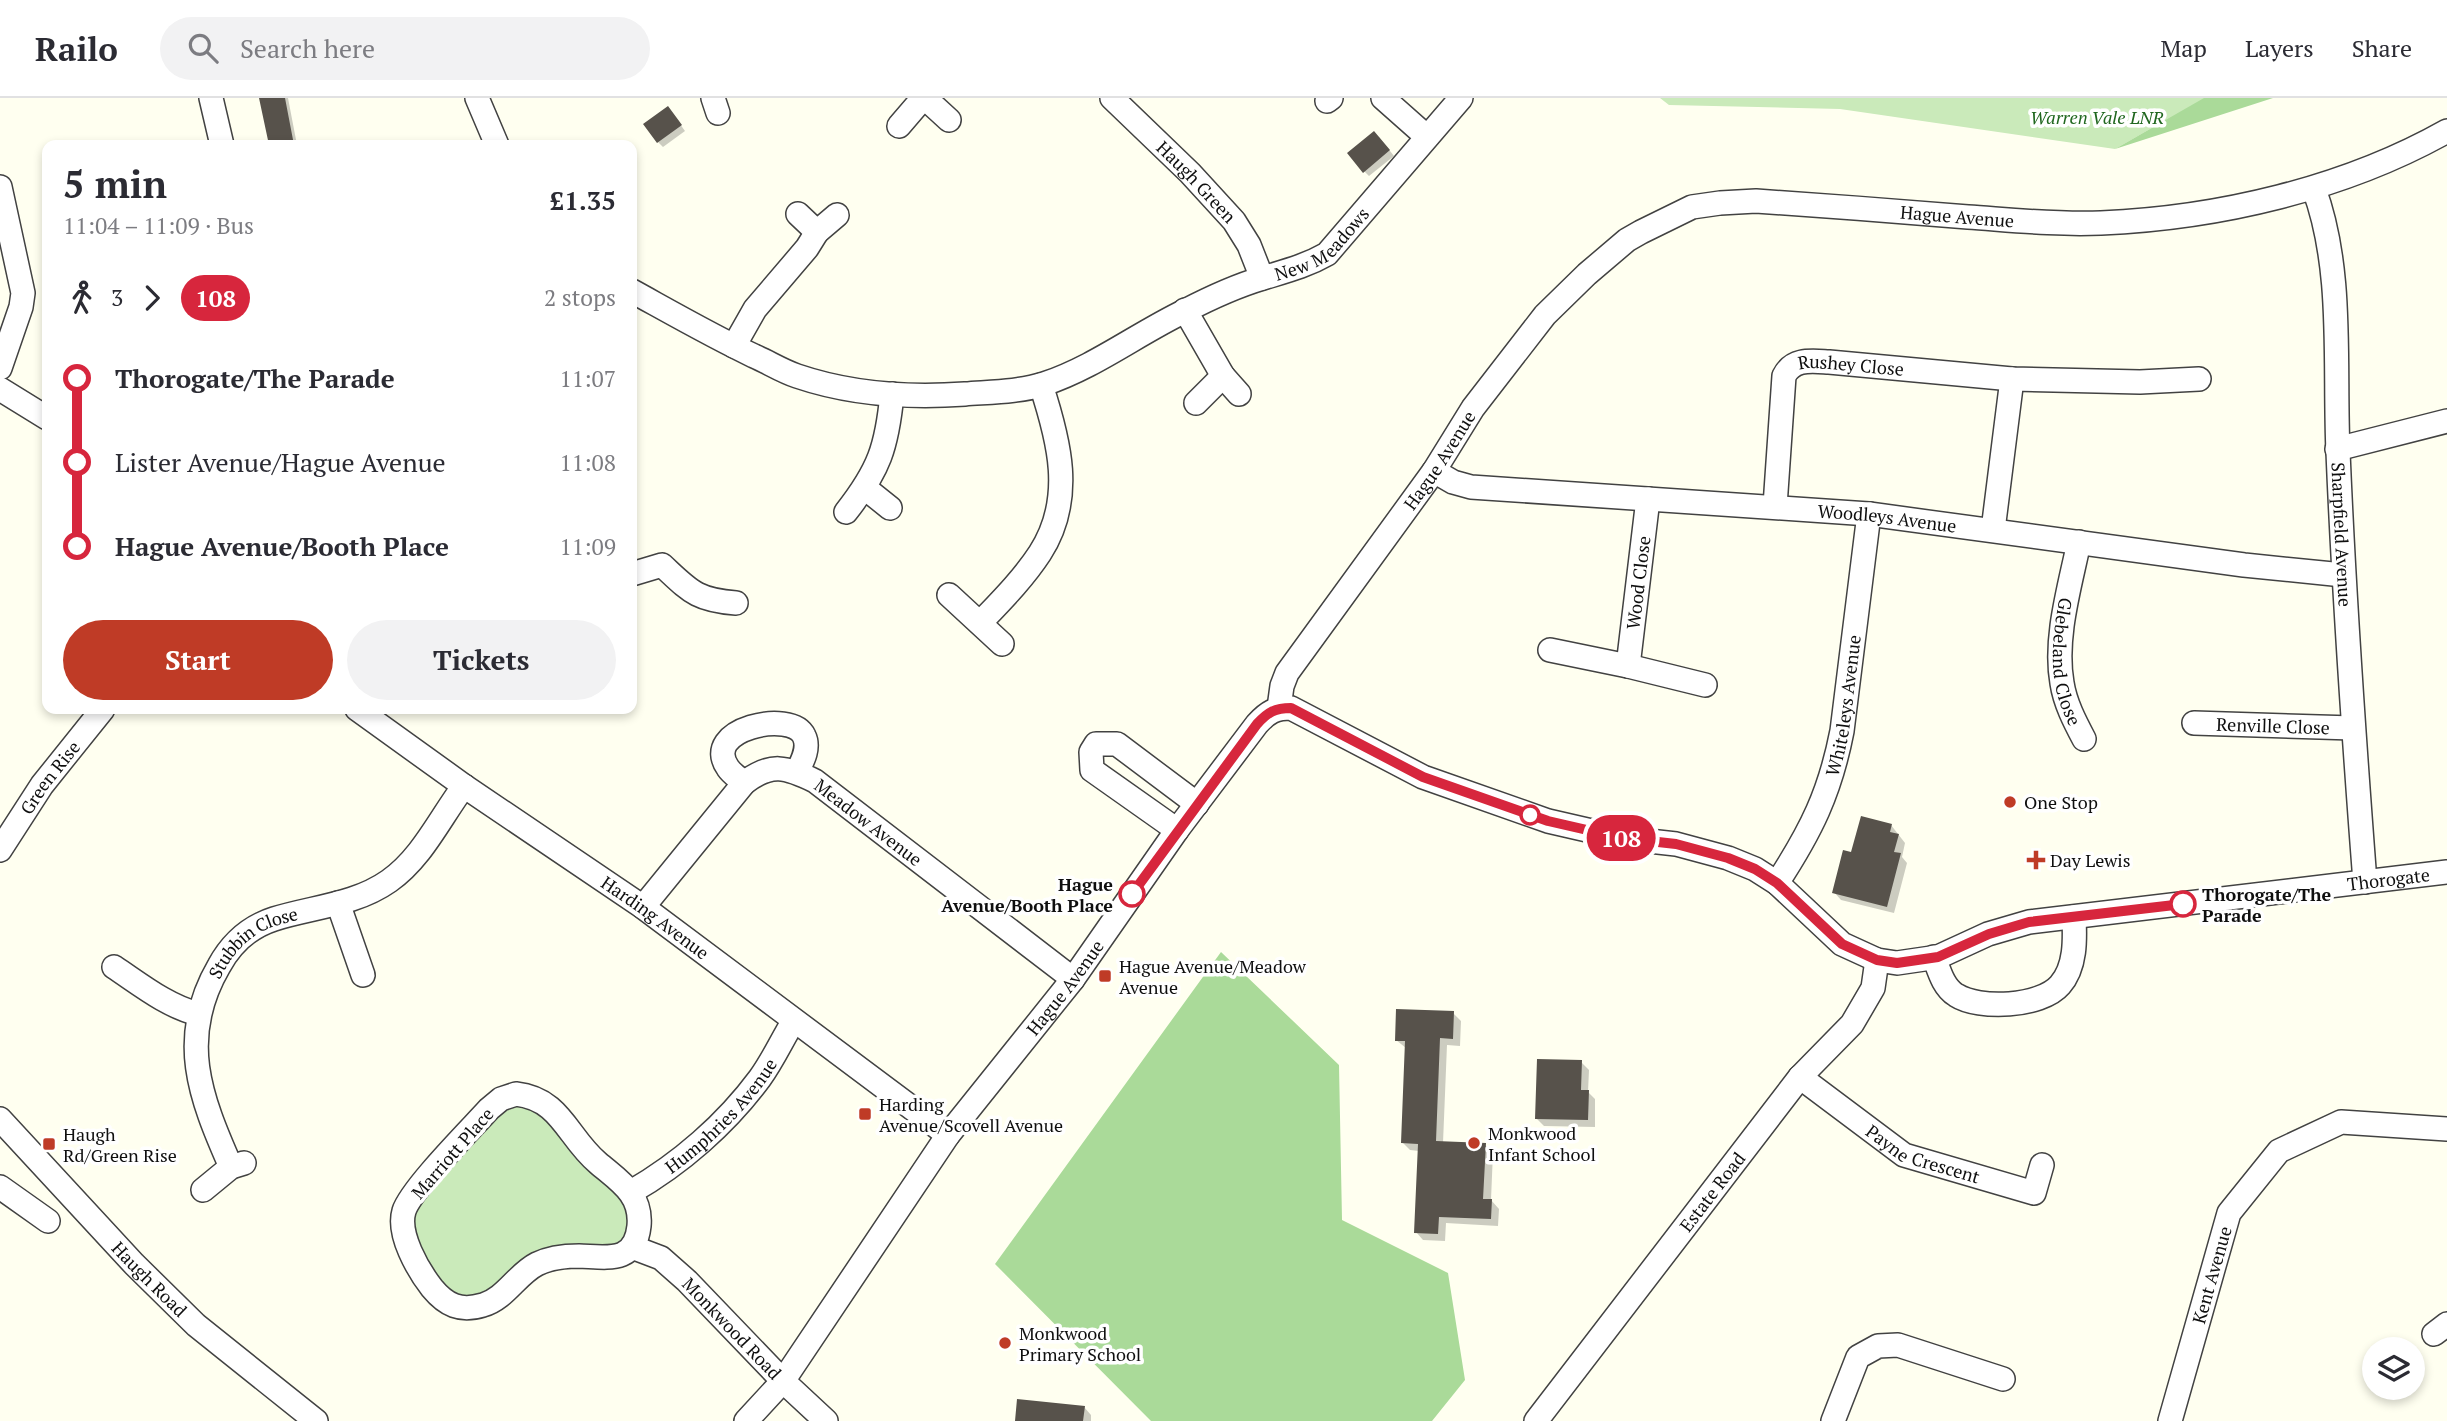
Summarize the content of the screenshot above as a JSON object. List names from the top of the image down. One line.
{"streets":{"street":["Haugh Green","Hague Avenue","New Meadows","Rushey Close","Woodleys Avenue","Sharpfield Avenue","Wood Close","Glebeland Close","Whiteleys Avenue","Renville Close","Green Rise","Meadow Avenue","Thorogate","Harding Avenue","Stubbin Close","Humphries Avenue","Payne Crescent","Marriott Place","Estate Road","Kent Avenue","Haugh Road","Monkwood Road"]},"crossings":[["Haugh Green","New Meadows"],["Hague Avenue","Woodleys Avenue"],["Hague Avenue","Sharpfield Avenue"],["Hague Avenue","Meadow Avenue"],["Hague Avenue","Harding Avenue"],["Hague Avenue","Monkwood Road"],["Rushey Close","Woodleys Avenue"],["Woodleys Avenue","Sharpfield Avenue"],["Woodleys Avenue","Wood Close"],["Woodleys Avenue","Glebeland Close"],["Woodleys Avenue","Whiteleys Avenue"],["Sharpfield Avenue","Renville Close"],["Sharpfield Avenue","Thorogate"],["Meadow Avenue","Harding Avenue"],["Thorogate","Estate Road"],["Harding Avenue","Stubbin Close"],["Harding Avenue","Humphries Avenue"],["Humphries Avenue","Marriott Place"],["Payne Crescent","Estate Road"],["Marriott Place","Monkwood Road"]],"parks":["Warren Vale LNR"],"places":{"other":["One Stop","Hague Avenue/Booth Place","Thorogate/The Parade","Monkwood Infant School","Monkwood Primary School"],"health":["Day Lewis"],"transit":["Hague Avenue/Meadow Avenue","Harding Avenue/Scovell Avenue","Haugh Rd/Green Rise"]},"lines":["bus line 108"],"page":{"header":"Railo","search":"Search here","nav":["Map","Layers","Share"],"on_map":"108","heading":["5 min","11:04 – 11:09 · Bus","£1.35"],"legs":["3","108","2 stops"],"list":[{"name":"Thorogate/The Parade","value":"11:07"},{"name":"Lister Avenue/Hague Avenue","value":"11:08"},{"name":"Hague Avenue/Booth Place","value":"11:09"}],"buttons":["Start","Tickets"]}}
